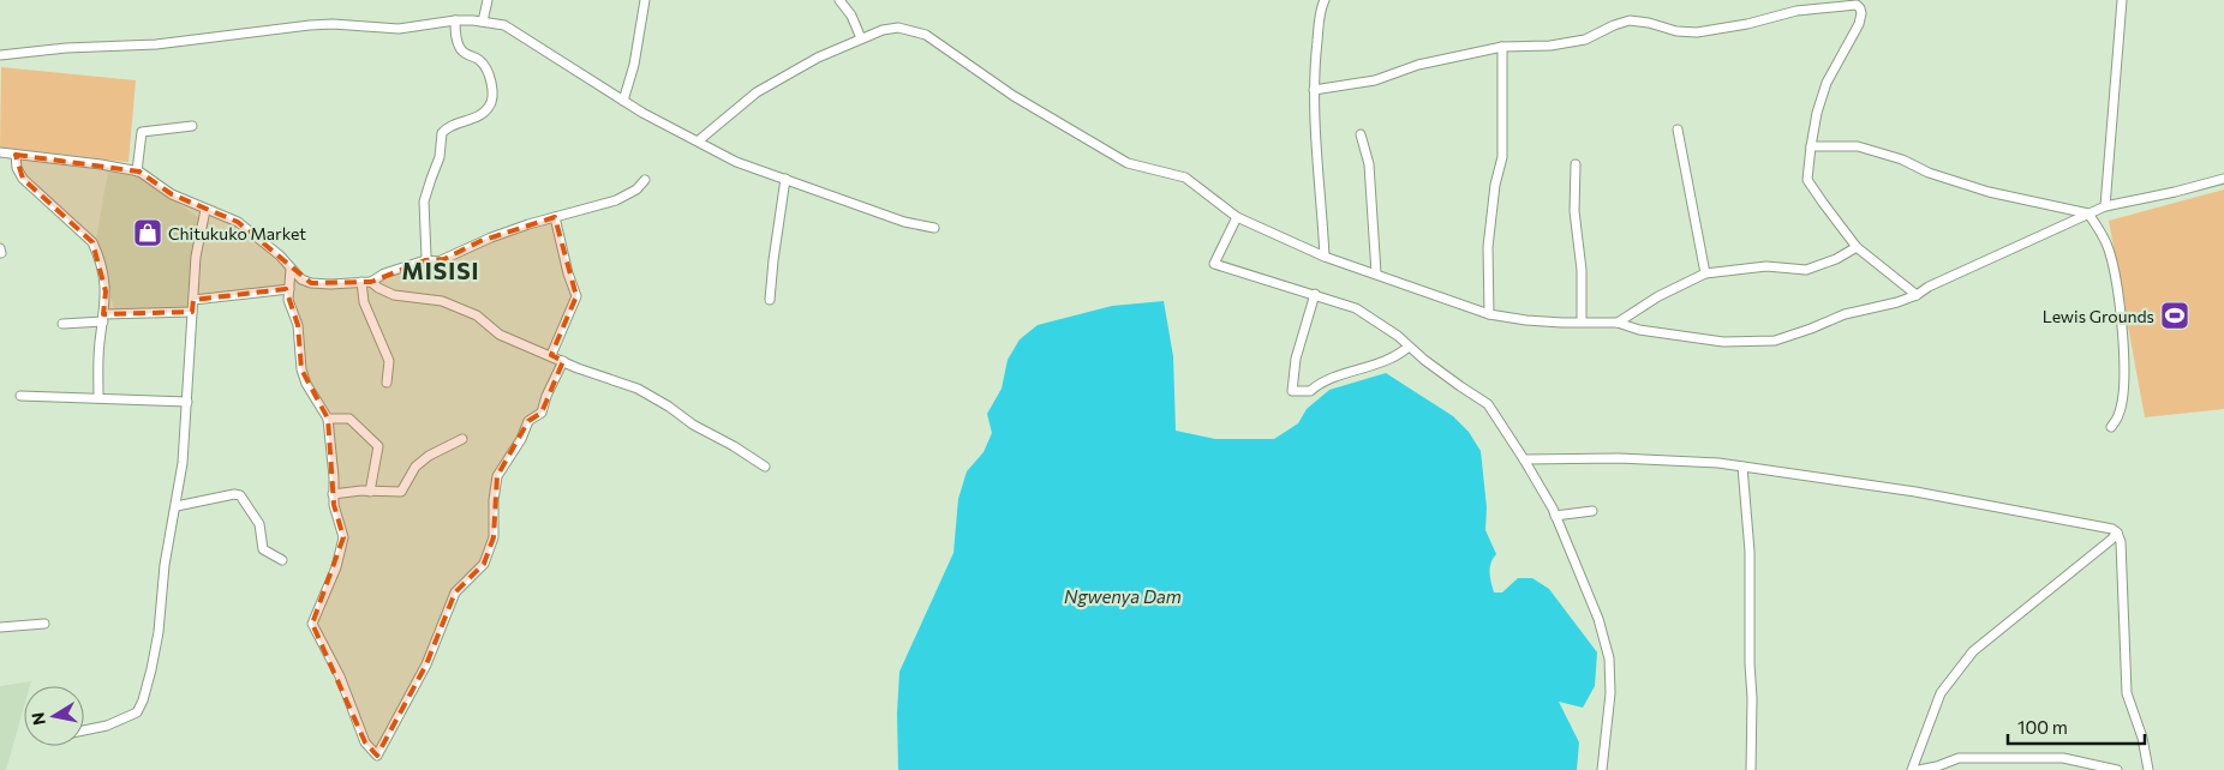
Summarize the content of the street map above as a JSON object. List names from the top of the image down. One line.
{"districts":["MISISI"],"water":["Ngwenya Dam"],"places":{"shop":["Chitukuko Market"],"sports":["Lewis Grounds"]},"scale_bar":"100 m","north":"left"}
